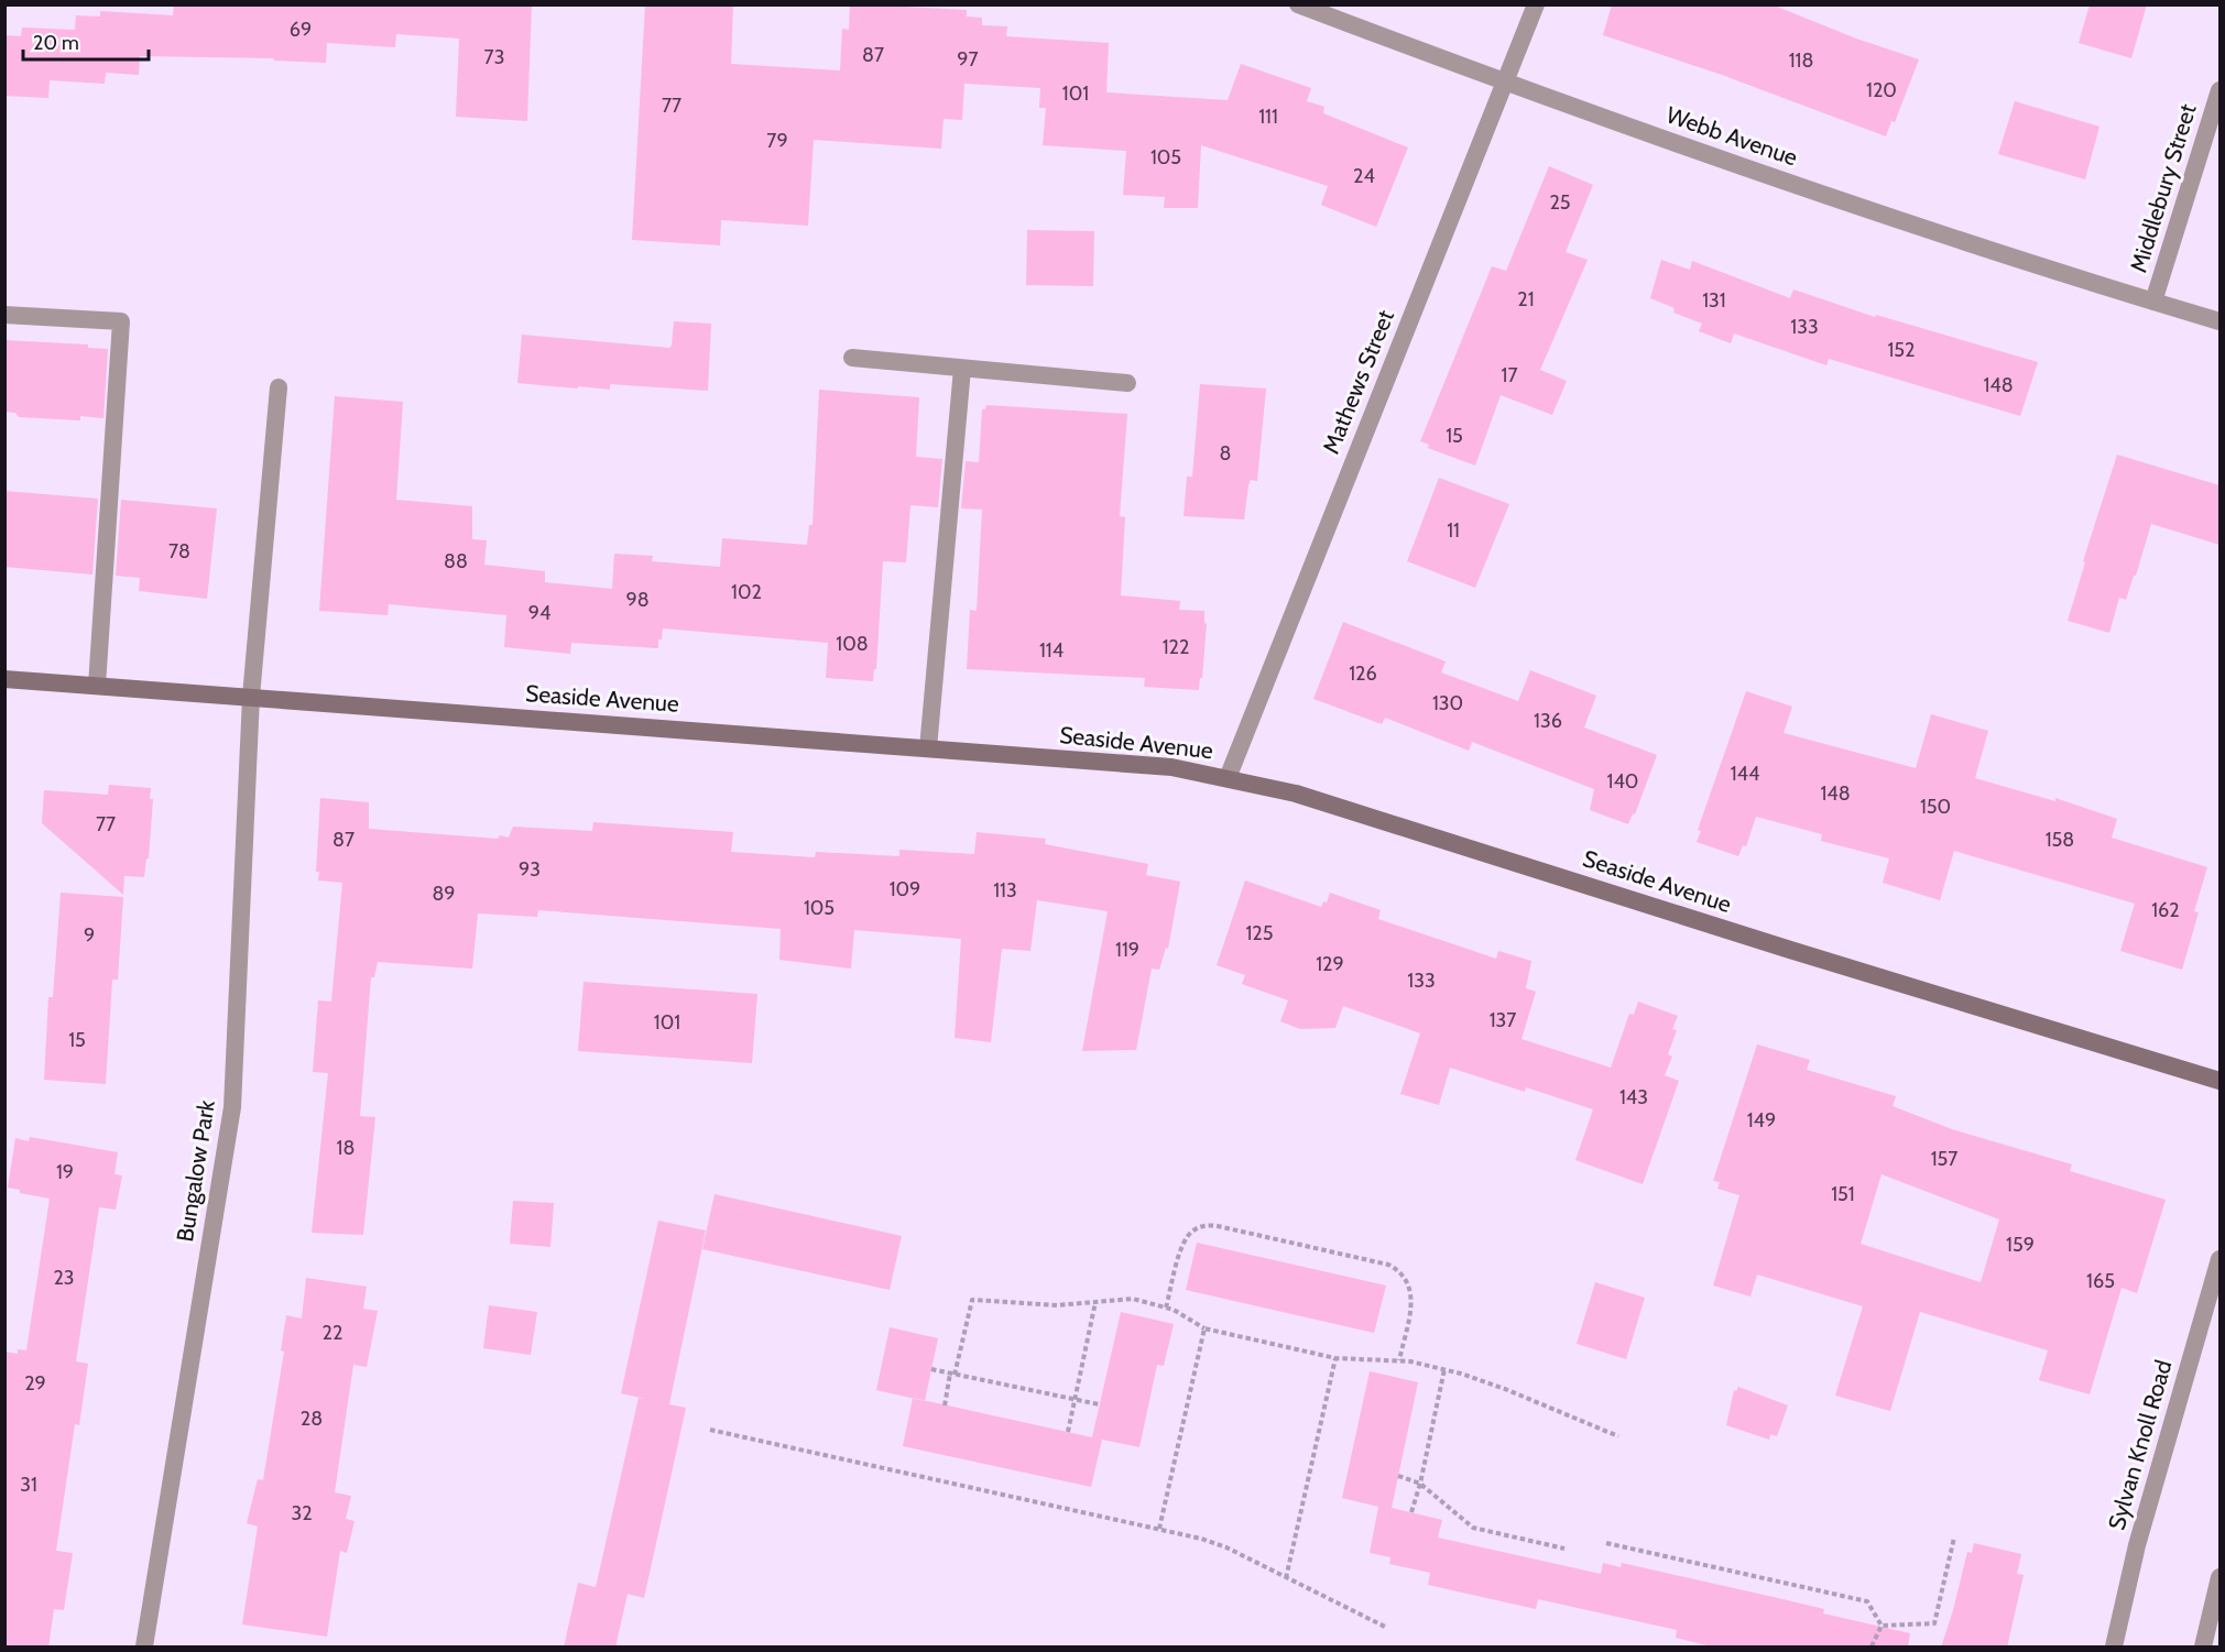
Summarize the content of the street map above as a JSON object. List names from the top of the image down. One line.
{"streets":{"main road":["Seaside Avenue"],"street":["Webb Avenue","Middlebury Street","Mathews Street","Bungalow Park","Sylvan Knoll Road"]},"crossings":[["Webb Avenue","Middlebury Street"],["Webb Avenue","Mathews Street"],["Mathews Street","Seaside Avenue"],["Seaside Avenue","Bungalow Park"]],"house_numbers":["69","87","73","97","118","120","101","77","111","79","105","24","25","21","131","133","152","17","148","15","8","11","78","88","102","98","94","108","122","114","126","130","136","144","140","148","150","77","87","158","93","109","113","89","105","162","125","9","119","129","133","137","101","15","143","149","18","157","19","151","159","23","165","22","29","28","31","32"],"scale_bar":"20 m"}
